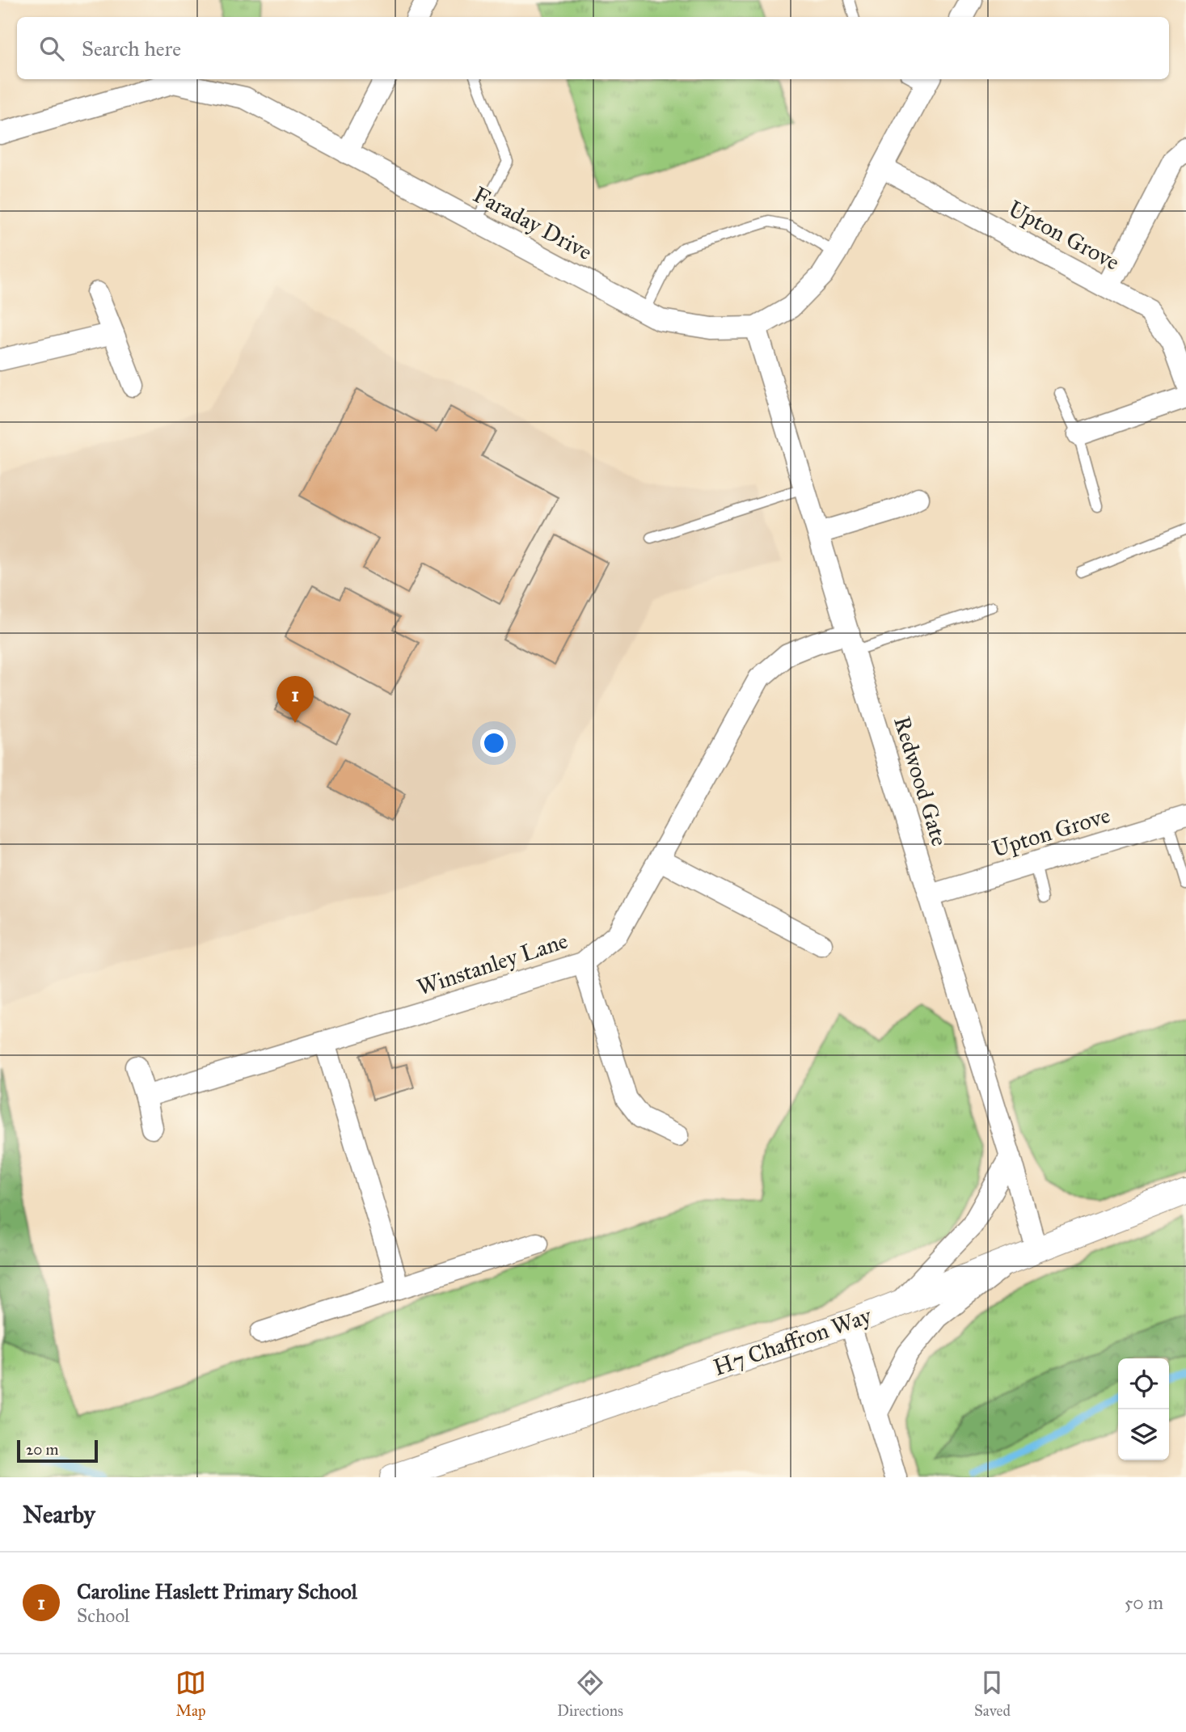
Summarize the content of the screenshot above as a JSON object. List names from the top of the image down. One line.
{"streets":{"street":["Faraday Drive","Upton Grove","Redwood Gate","Winstanley Lane","H7 Chaffron Way"]},"crossings":[["Faraday Drive","Upton Grove"],["Faraday Drive","Redwood Gate"],["Upton Grove","Redwood Gate"],["Redwood Gate","Winstanley Lane"],["Redwood Gate","H7 Chaffron Way"]],"scale_bar":"20 m","page":{"search":"Search here","pins":"1","scale":"20 m","heading":"Nearby","list":[{"mark":"1","name":"Caroline Haslett Primary School","note":"School","value":"50 m"}],"nav":["Map","Directions","Saved"]}}
